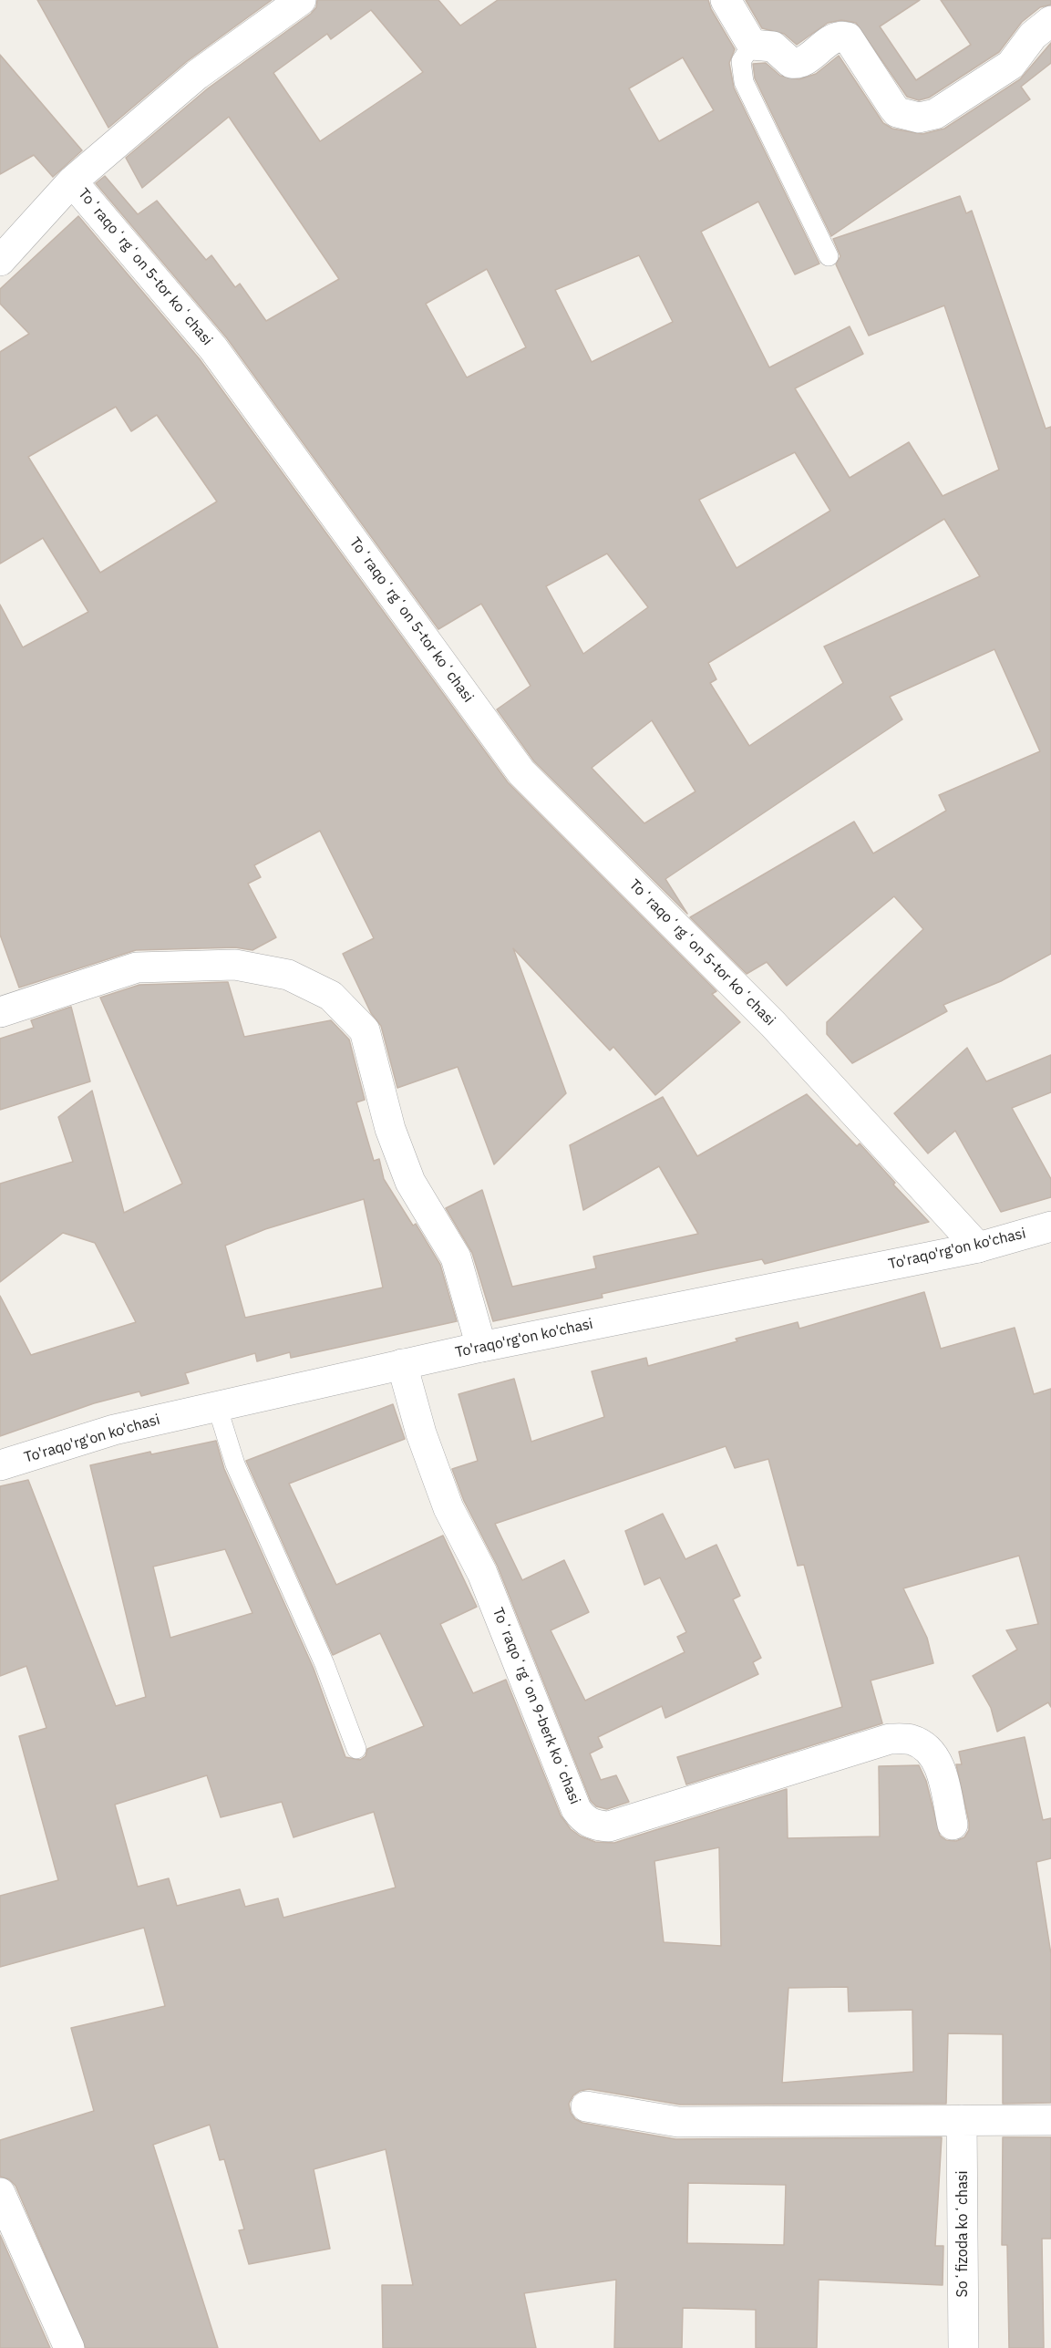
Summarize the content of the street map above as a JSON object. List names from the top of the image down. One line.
{"streets":{"street":["Toʻraqoʻrgʻon 5-tor koʻchasi","To'raqo'rg'on ko'chasi","Toʻraqoʻrgʻon 9-berk koʻchasi","Soʻfizoda koʻchasi"]},"crossings":[["Toʻraqoʻrgʻon 5-tor koʻchasi","To'raqo'rg'on ko'chasi"],["To'raqo'rg'on ko'chasi","Toʻraqoʻrgʻon 9-berk koʻchasi"]]}
